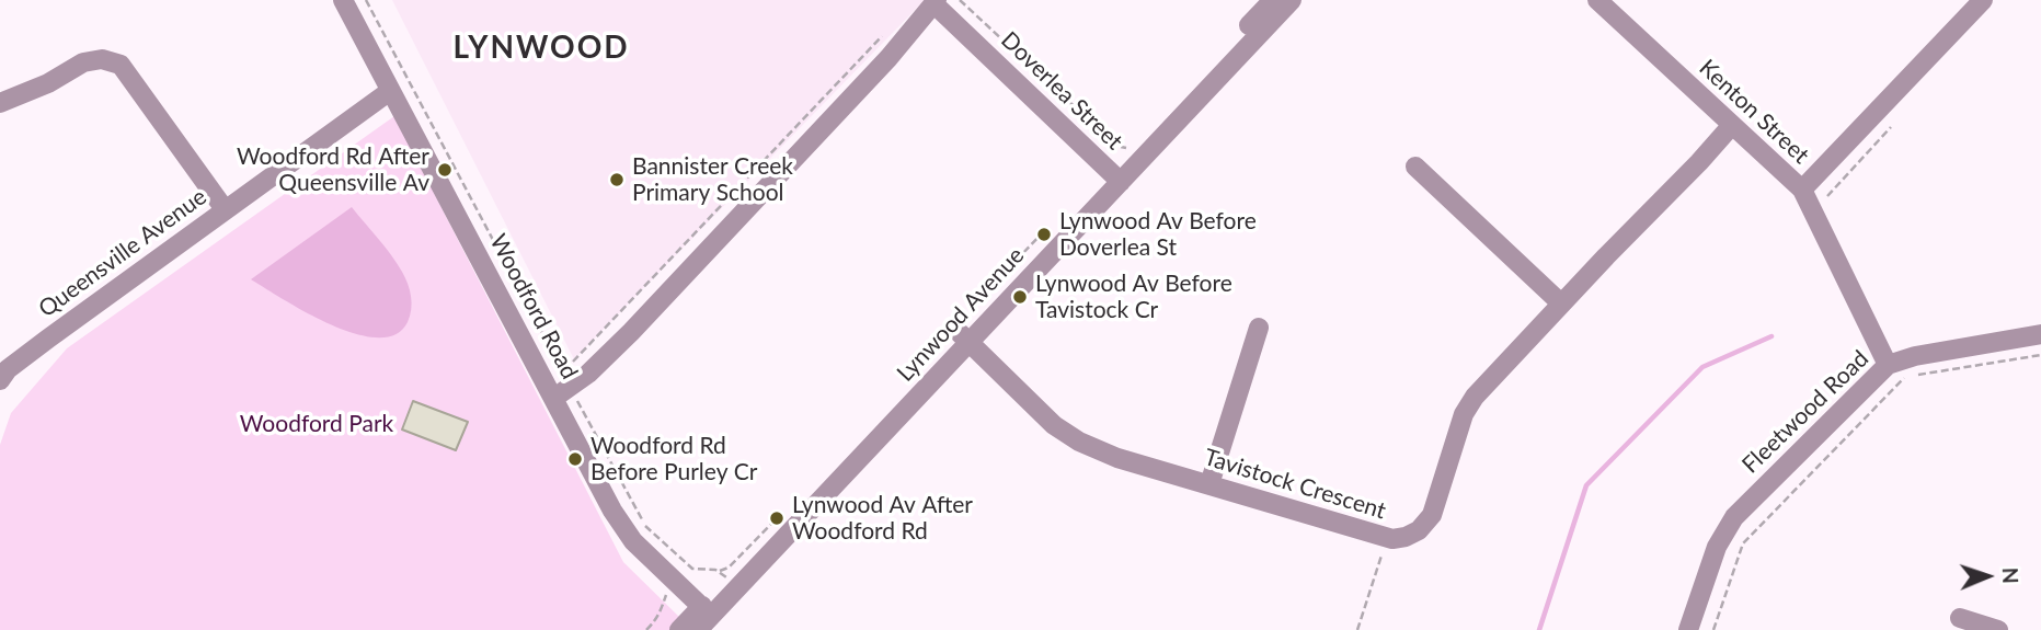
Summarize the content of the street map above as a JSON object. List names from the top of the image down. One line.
{"streets":{"street":["Doverlea Street","Kenton Street","Queensville Avenue","Woodford Road","Lynwood Avenue","Fleetwood Road","Tavistock Crescent"]},"crossings":[["Doverlea Street","Lynwood Avenue"],["Kenton Street","Fleetwood Road"],["Kenton Street","Tavistock Crescent"],["Queensville Avenue","Woodford Road"],["Woodford Road","Lynwood Avenue"],["Lynwood Avenue","Tavistock Crescent"]],"districts":["LYNWOOD"],"parks":["Woodford Park"],"places":["Woodford Rd After Queensville Av","Bannister Creek Primary School","Lynwood Av Before Doverlea St","Lynwood Av Before Tavistock Cr","Woodford Rd Before Purley Cr","Lynwood Av After Woodford Rd"],"north":"right"}
